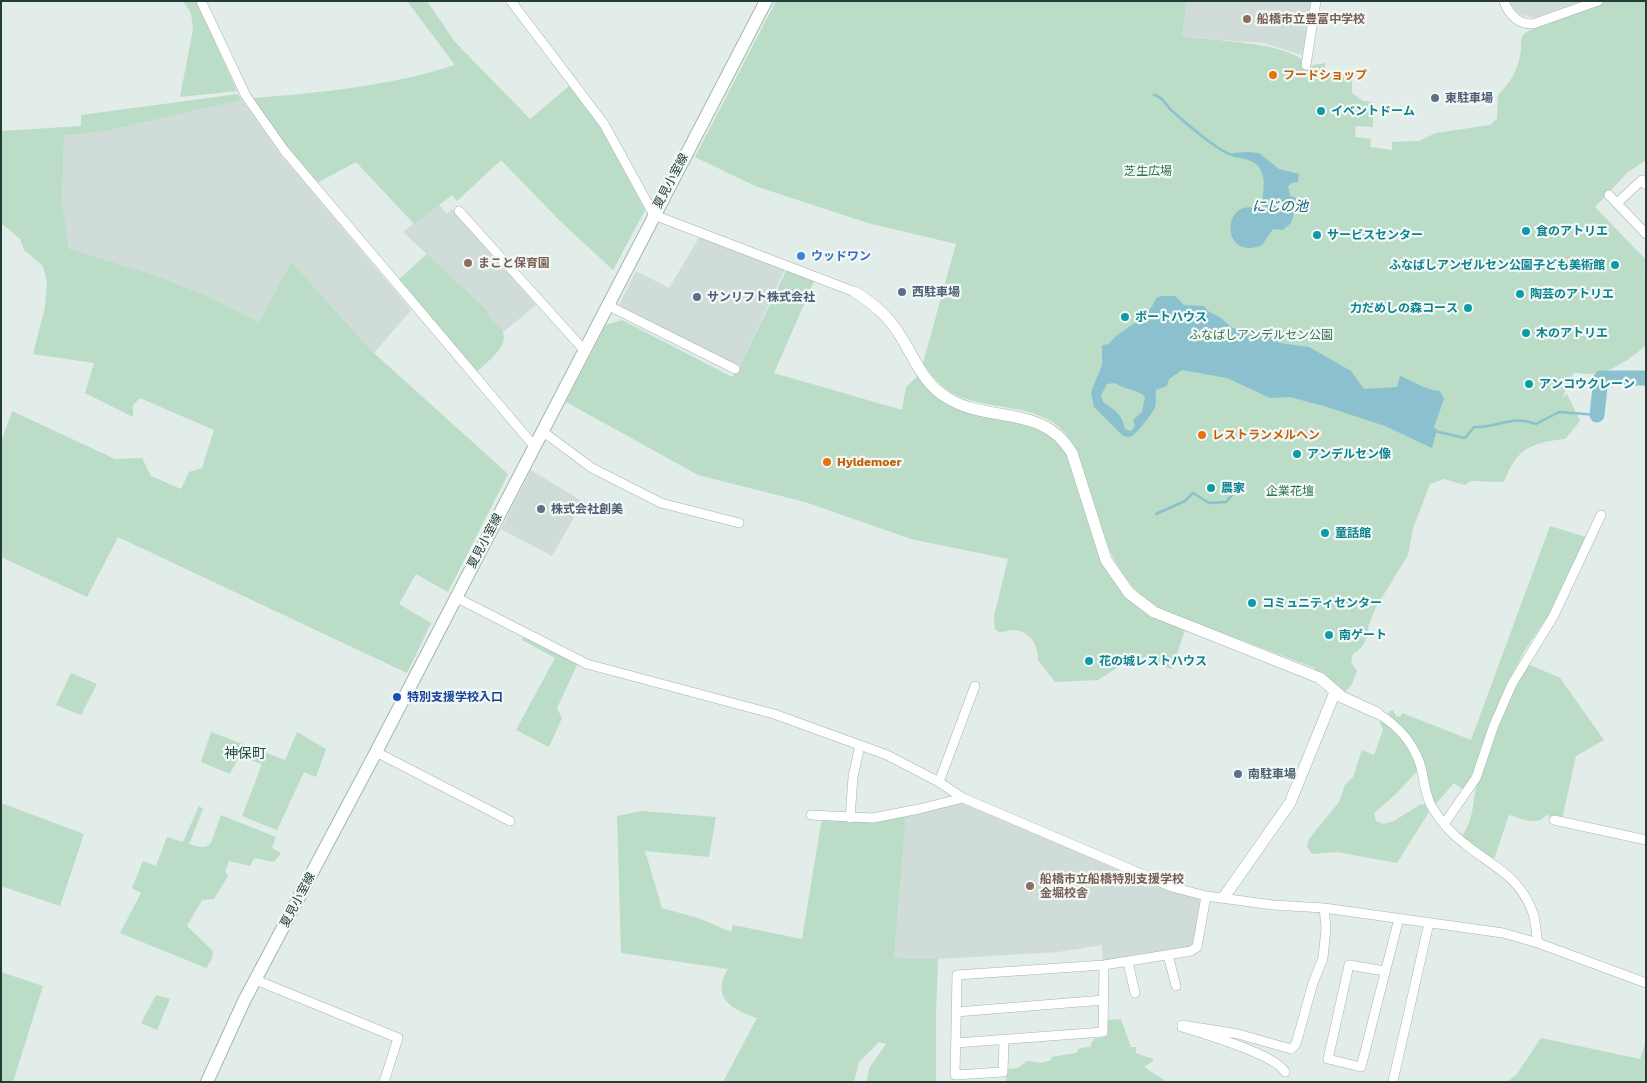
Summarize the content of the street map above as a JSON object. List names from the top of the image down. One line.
{"streets":{"main road":["夏見小室線"]},"districts":["神保町"],"water":["にじの池"],"parks":["芝生広場","ふなばしアンデルセン公園","企業花壇"],"places":["船橋市立豊富中学校","フードショップ","東駐車場","イベントドーム","食のアトリエ","サービスセンター","ウッドワン","まこと保育園","ふなばしアンゼルセン公園子ども美術館","西駐車場","陶芸のアトリエ","サンリフト株式会社","力だめしの森コース","ボートハウス","木のアトリエ","アンコウクレーン","レストランメルヘン","アンデルセン像","Hyldemoer","農家","株式会社創美","童話館","コミュニティセンター","南ゲート","花の城レストハウス","特別支援学校入口","南駐車場","船橋市立船橋特別支援学校 金堀校舎"]}
